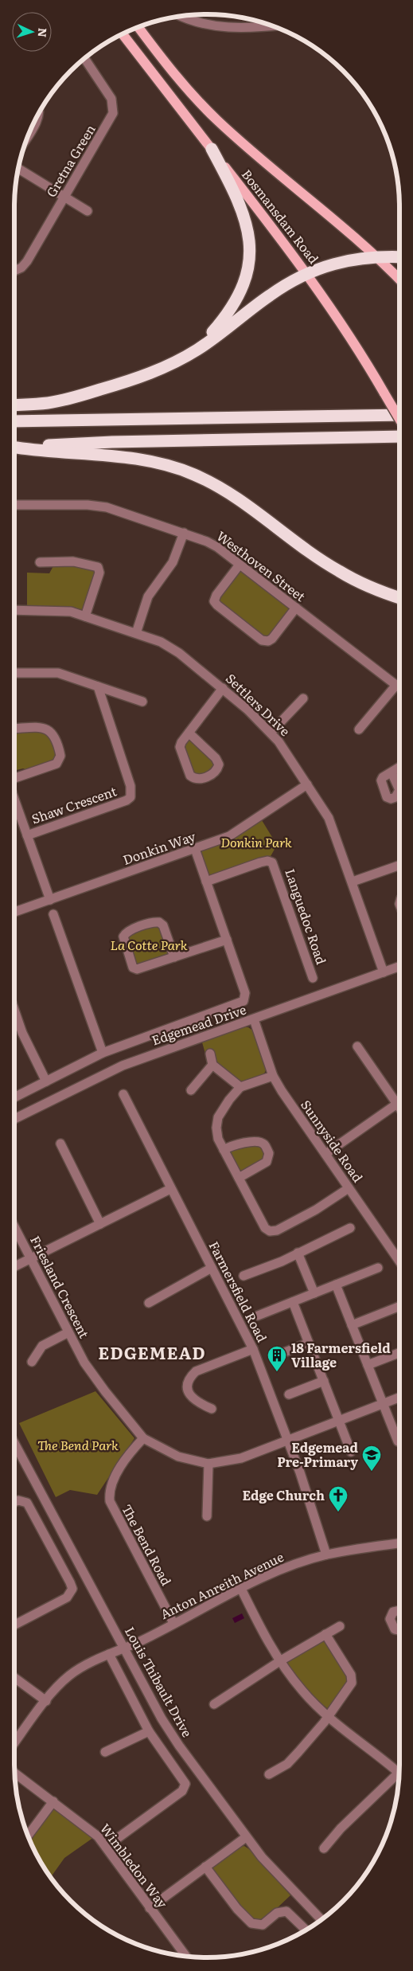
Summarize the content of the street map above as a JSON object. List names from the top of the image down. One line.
{"streets":{"main road":["Bosmansdam Road"],"street":["Gretna Green","Westhoven Street","Settlers Drive","Shaw Crescent","Donkin Way","Languedoc Road","Edgemead Drive","Sunnyside Road","Friesland Crescent","Farmersfield Road","The Bend Road","Anton Anreith Avenue","Louis Thibault Drive","Wimbledon Way"]},"crossings":[["Settlers Drive","Donkin Way"],["Settlers Drive","Edgemead Drive"],["Edgemead Drive","Sunnyside Road"],["Friesland Crescent","Farmersfield Road"],["Friesland Crescent","The Bend Road"],["Farmersfield Road","Anton Anreith Avenue"],["The Bend Road","Anton Anreith Avenue"],["Anton Anreith Avenue","Louis Thibault Drive"]],"districts":["EDGEMEAD"],"parks":["Donkin Park","La Cotte Park","The Bend Park"],"places":{"building":["18 Farmersfield Village"],"school or university":["Edgemead Pre-Primary"],"church":["Edge Church"]},"north":"right"}
